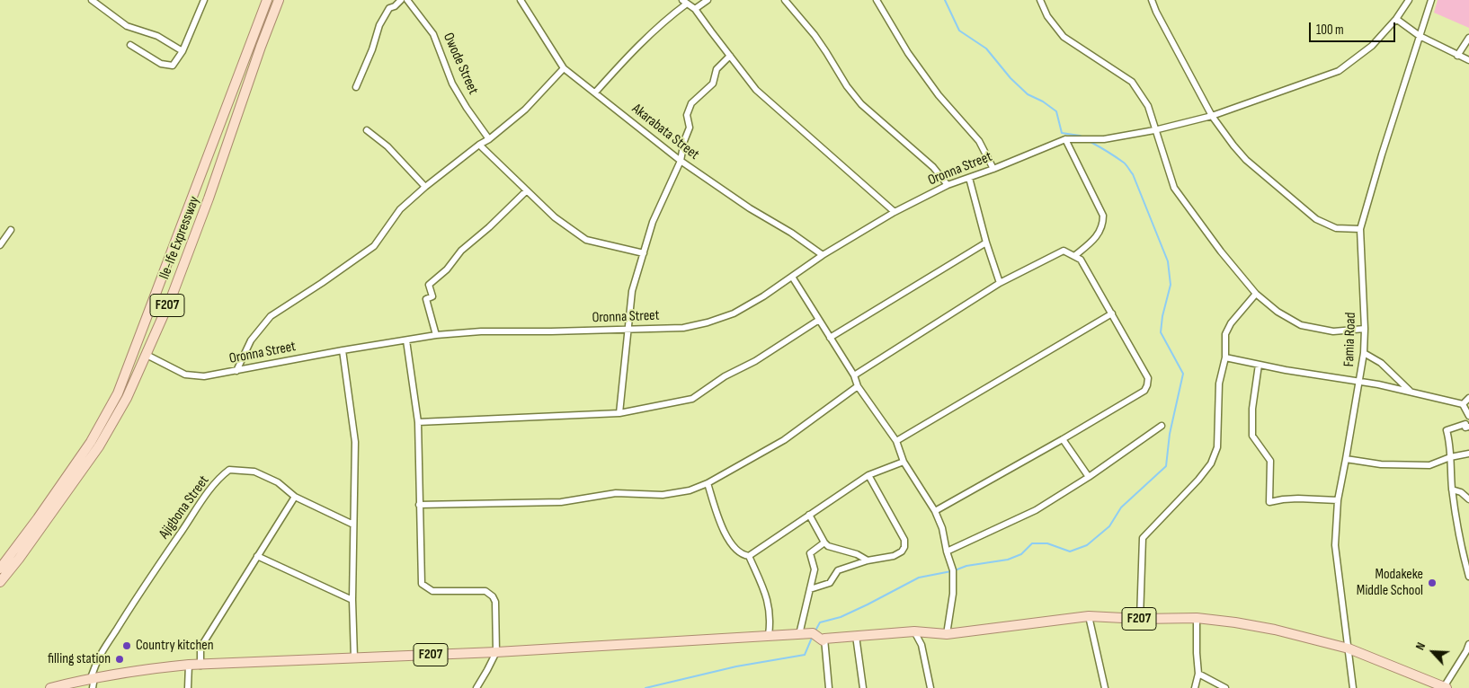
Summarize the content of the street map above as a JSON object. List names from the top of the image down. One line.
{"streets":{"main road":["Ile-Ife Expressway","F207"],"street":["Owode Street","Akarabata Street","Oronna Street","Famia Road","Ajigbona Street"]},"crossings":[["Akarabata Street","Oronna Street"],["Oronna Street","Ile-Ife Expressway"],["F207","Famia Road"],["F207","Ajigbona Street"]],"places":["Modakeke Middle School","Country kitchen","filling station"],"scale_bar":"100 m","north":"top left"}
